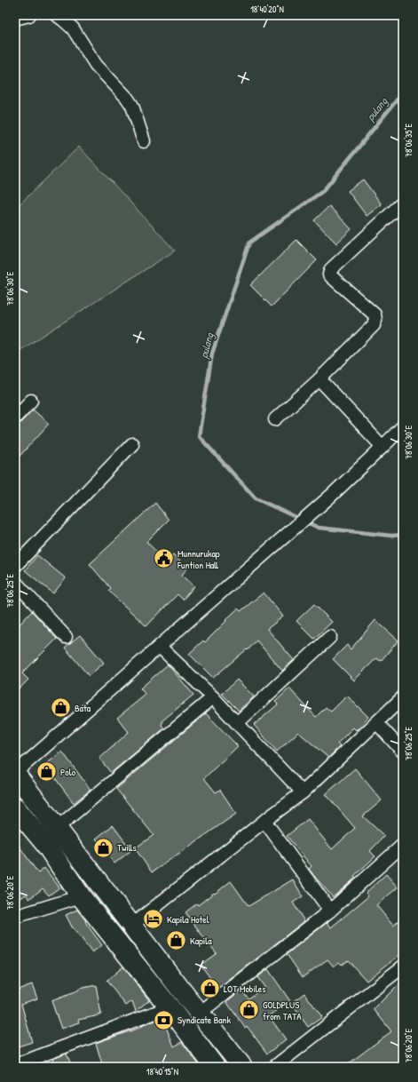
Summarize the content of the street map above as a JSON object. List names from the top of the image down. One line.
{"water":["pulang"],"places":{"public building":["Munnurukap Funtion Hall"],"shop":["Bata","Polo","Twills","Kapila","LOT Mobiles","GOLDPLUS from TATA"],"hotel":["Kapila Hotel"],"bank":["Syndicate Bank"]},"coordinates":["18°40'20\"N","78°06'35\"E","78°06'30\"E","78°06'25\"E","78°06'20\"E","18°40'15\"N"]}
